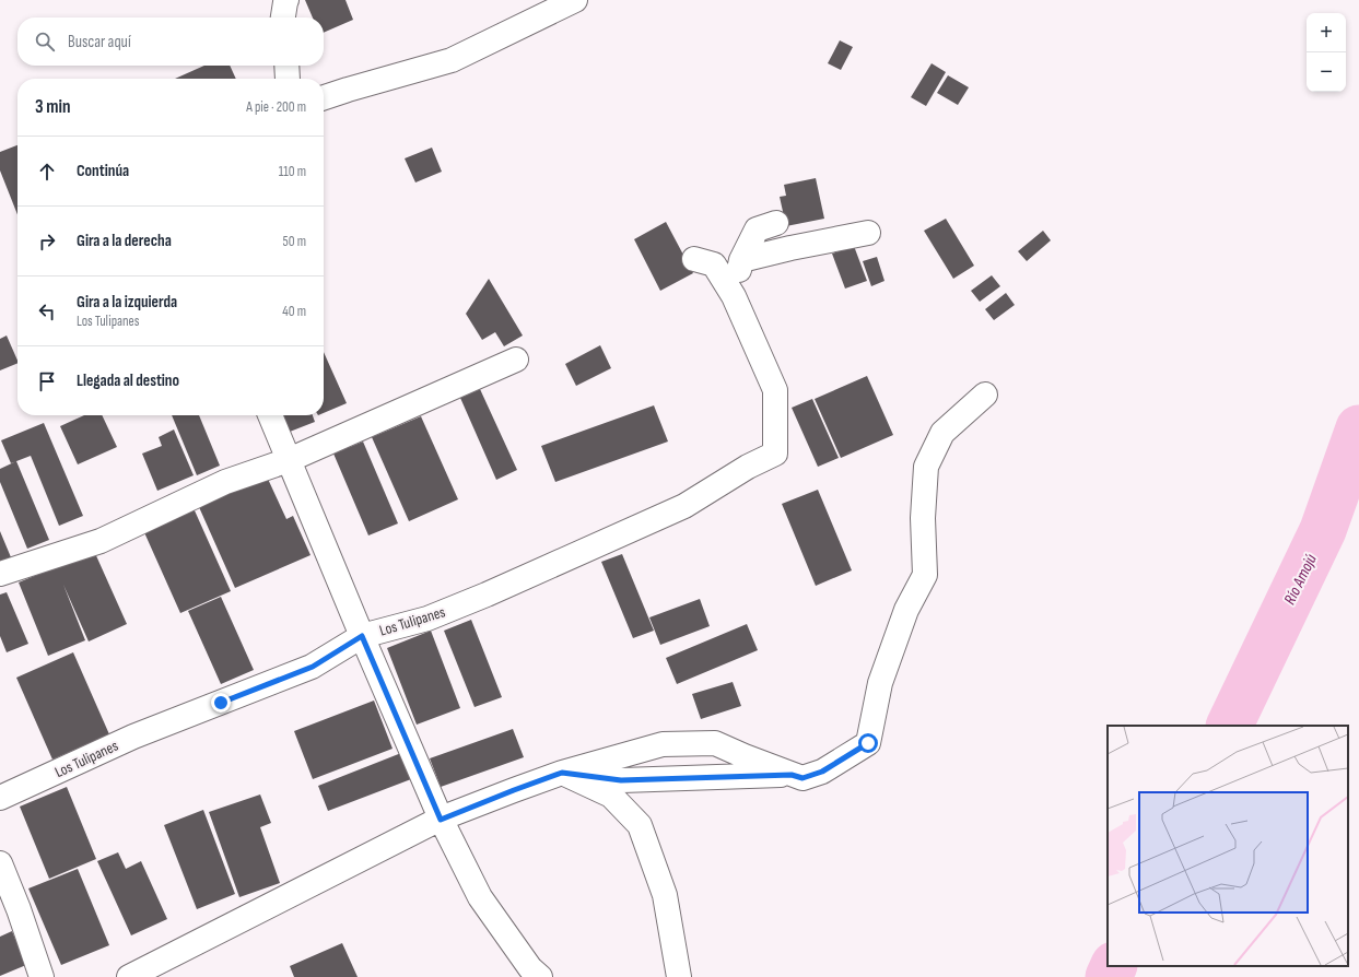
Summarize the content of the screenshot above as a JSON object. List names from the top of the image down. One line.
{"streets":{"street":["Los Tulipanes"]},"water":["Río Amojú"],"page":{"map_buttons":["+","−"],"search":"Buscar aquí","heading":["3 min","A pie · 200 m"],"list":[["Continúa","110 m"],["Gira a la derecha","50 m"],["Gira a la izquierda","Los Tulipanes","40 m"],"Llegada al destino"]}}
